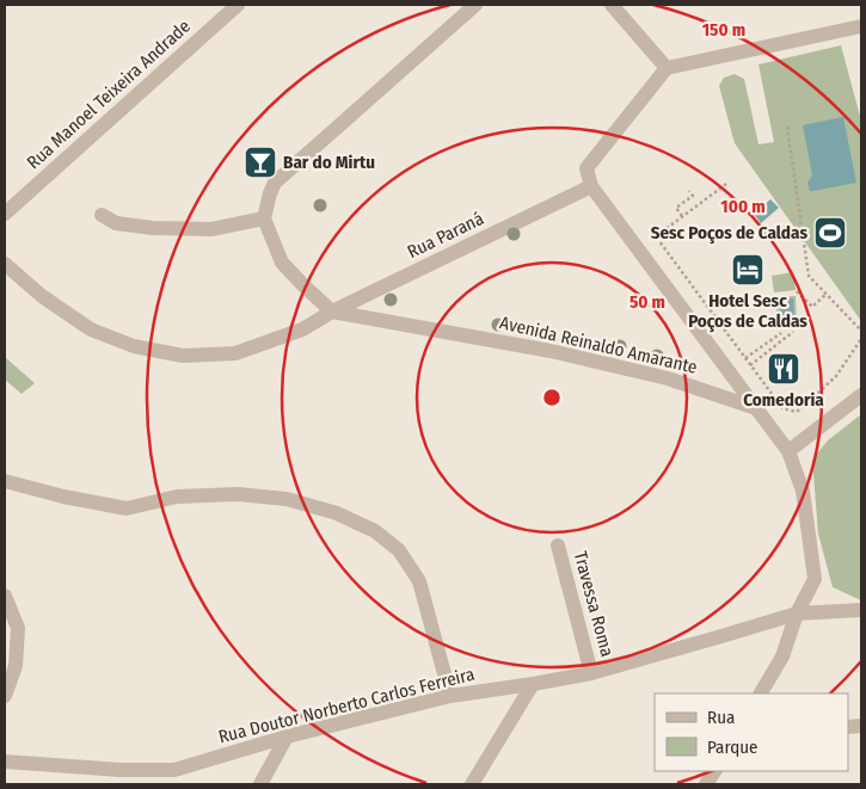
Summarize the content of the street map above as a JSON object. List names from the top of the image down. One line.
{"streets":{"street":["Rua Manoel Teixeira Andrade","Rua Paraná","Avenida Reinaldo Amarante","Travessa Roma","Rua Doutor Norberto Carlos Ferreira"]},"crossings":[["Rua Paraná","Avenida Reinaldo Amarante"],["Travessa Roma","Rua Doutor Norberto Carlos Ferreira"]],"places":{"bar":["Bar do Mirtu"],"sports":["Sesc Poços de Caldas"],"hotel":["Hotel Sesc Poços de Caldas"],"restaurant":["Comedoria"]},"legend":["Rua","Parque"],"rings":["150 m","100 m","50 m"]}
